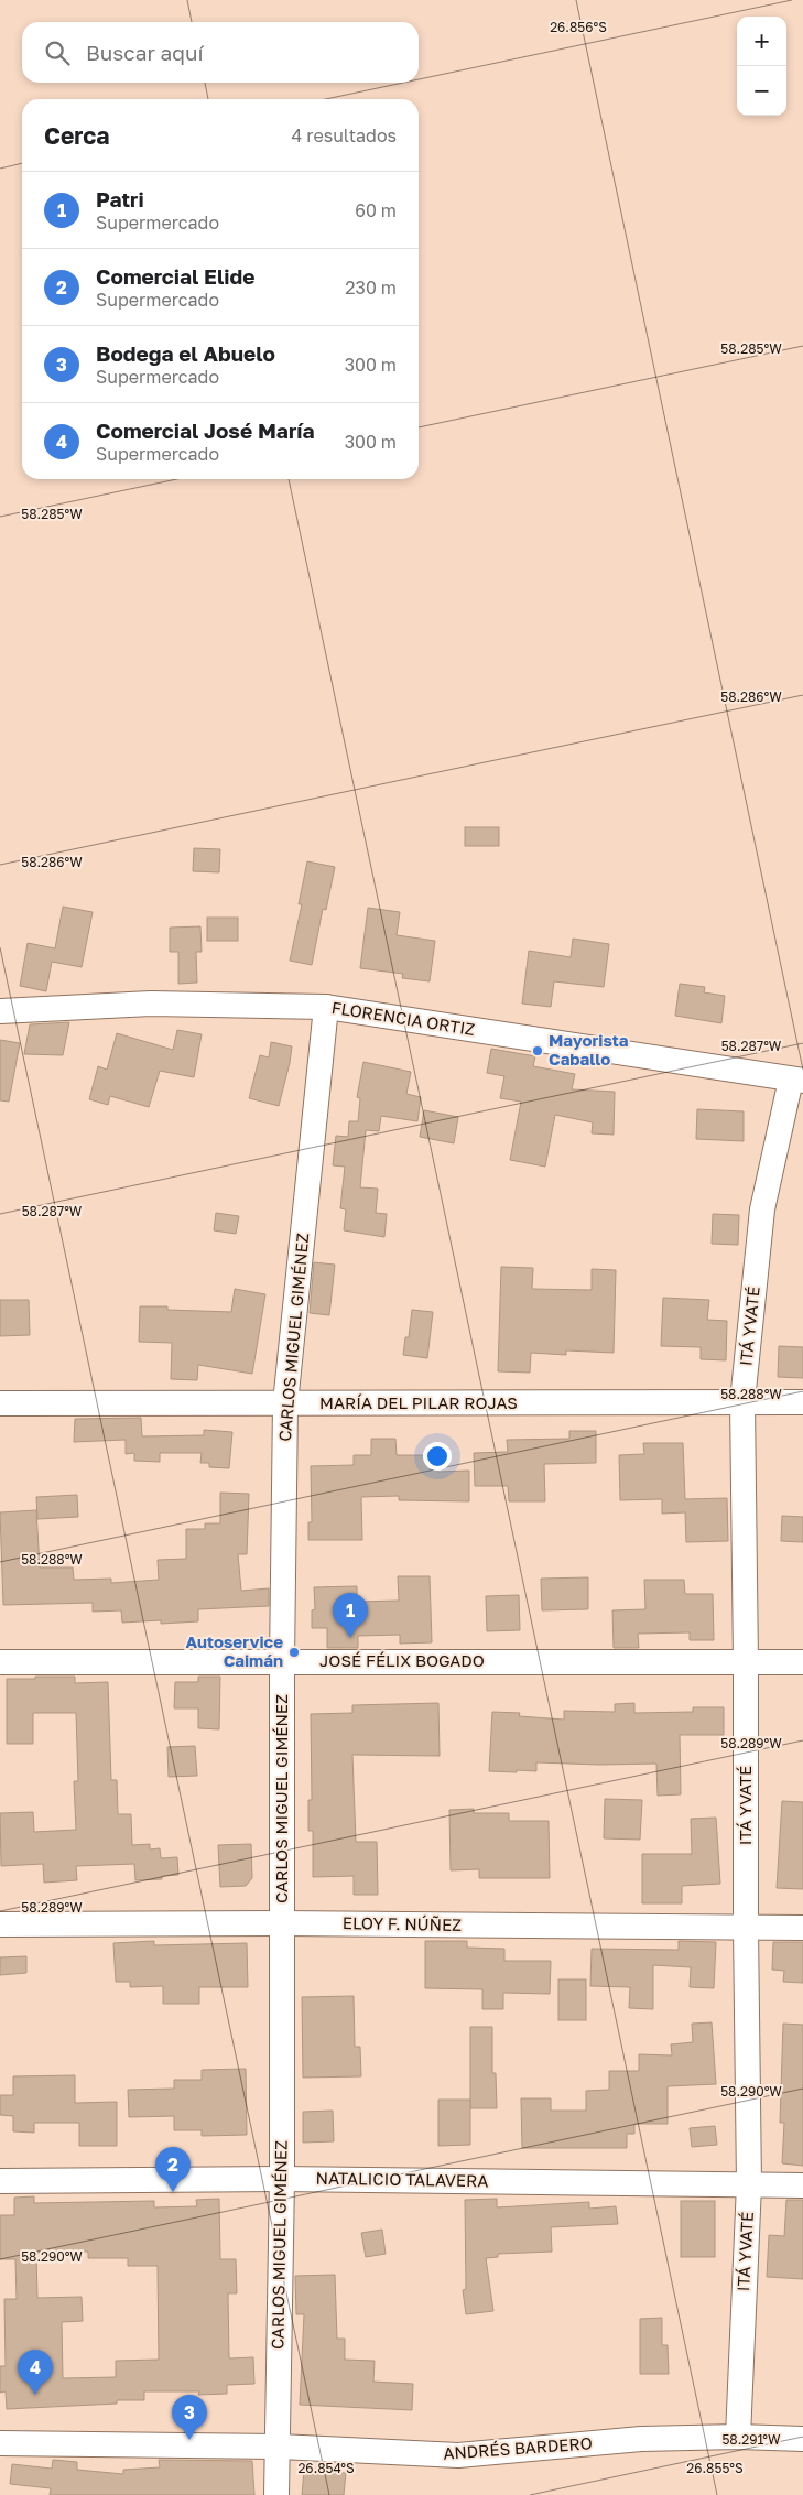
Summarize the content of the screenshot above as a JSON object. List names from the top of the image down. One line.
{"streets":{"street":["FLORENCIA ORTIZ","ITÁ YVATÉ","CARLOS MIGUEL GIMÉNEZ","MARÍA DEL PILAR ROJAS","JOSÉ FÉLIX BOGADO","ELOY F. NÚÑEZ","NATALICIO TALAVERA","ANDRÉS BARDERO"]},"crossings":[["FLORENCIA ORTIZ","ITÁ YVATÉ"],["FLORENCIA ORTIZ","CARLOS MIGUEL GIMÉNEZ"],["ITÁ YVATÉ","MARÍA DEL PILAR ROJAS"],["ITÁ YVATÉ","JOSÉ FÉLIX BOGADO"],["ITÁ YVATÉ","ELOY F. NÚÑEZ"],["ITÁ YVATÉ","NATALICIO TALAVERA"],["ITÁ YVATÉ","ANDRÉS BARDERO"],["CARLOS MIGUEL GIMÉNEZ","MARÍA DEL PILAR ROJAS"],["CARLOS MIGUEL GIMÉNEZ","JOSÉ FÉLIX BOGADO"],["CARLOS MIGUEL GIMÉNEZ","ELOY F. NÚÑEZ"],["CARLOS MIGUEL GIMÉNEZ","NATALICIO TALAVERA"],["CARLOS MIGUEL GIMÉNEZ","ANDRÉS BARDERO"]],"places":["Mayorista Caballo","Autoservice Caimán"],"page":{"map_buttons":["+","−"],"search":"Buscar aquí","heading":["Cerca","4 resultados"],"list":[{"mark":"1","name":"Patri","note":"Supermercado","value":"60 m"},{"mark":"2","name":"Comercial Elide","note":"Supermercado","value":"230 m"},{"mark":"3","name":"Bodega el Abuelo","note":"Supermercado","value":"300 m"},{"mark":"4","name":"Comercial José María","note":"Supermercado","value":"300 m"}],"pins":["1","2","4","3"]},"coordinates":["26.856°S","58.285°W","58.286°W","58.287°W","58.288°W","58.289°W","58.290°W","58.291°W","26.854°S","26.855°S"]}
